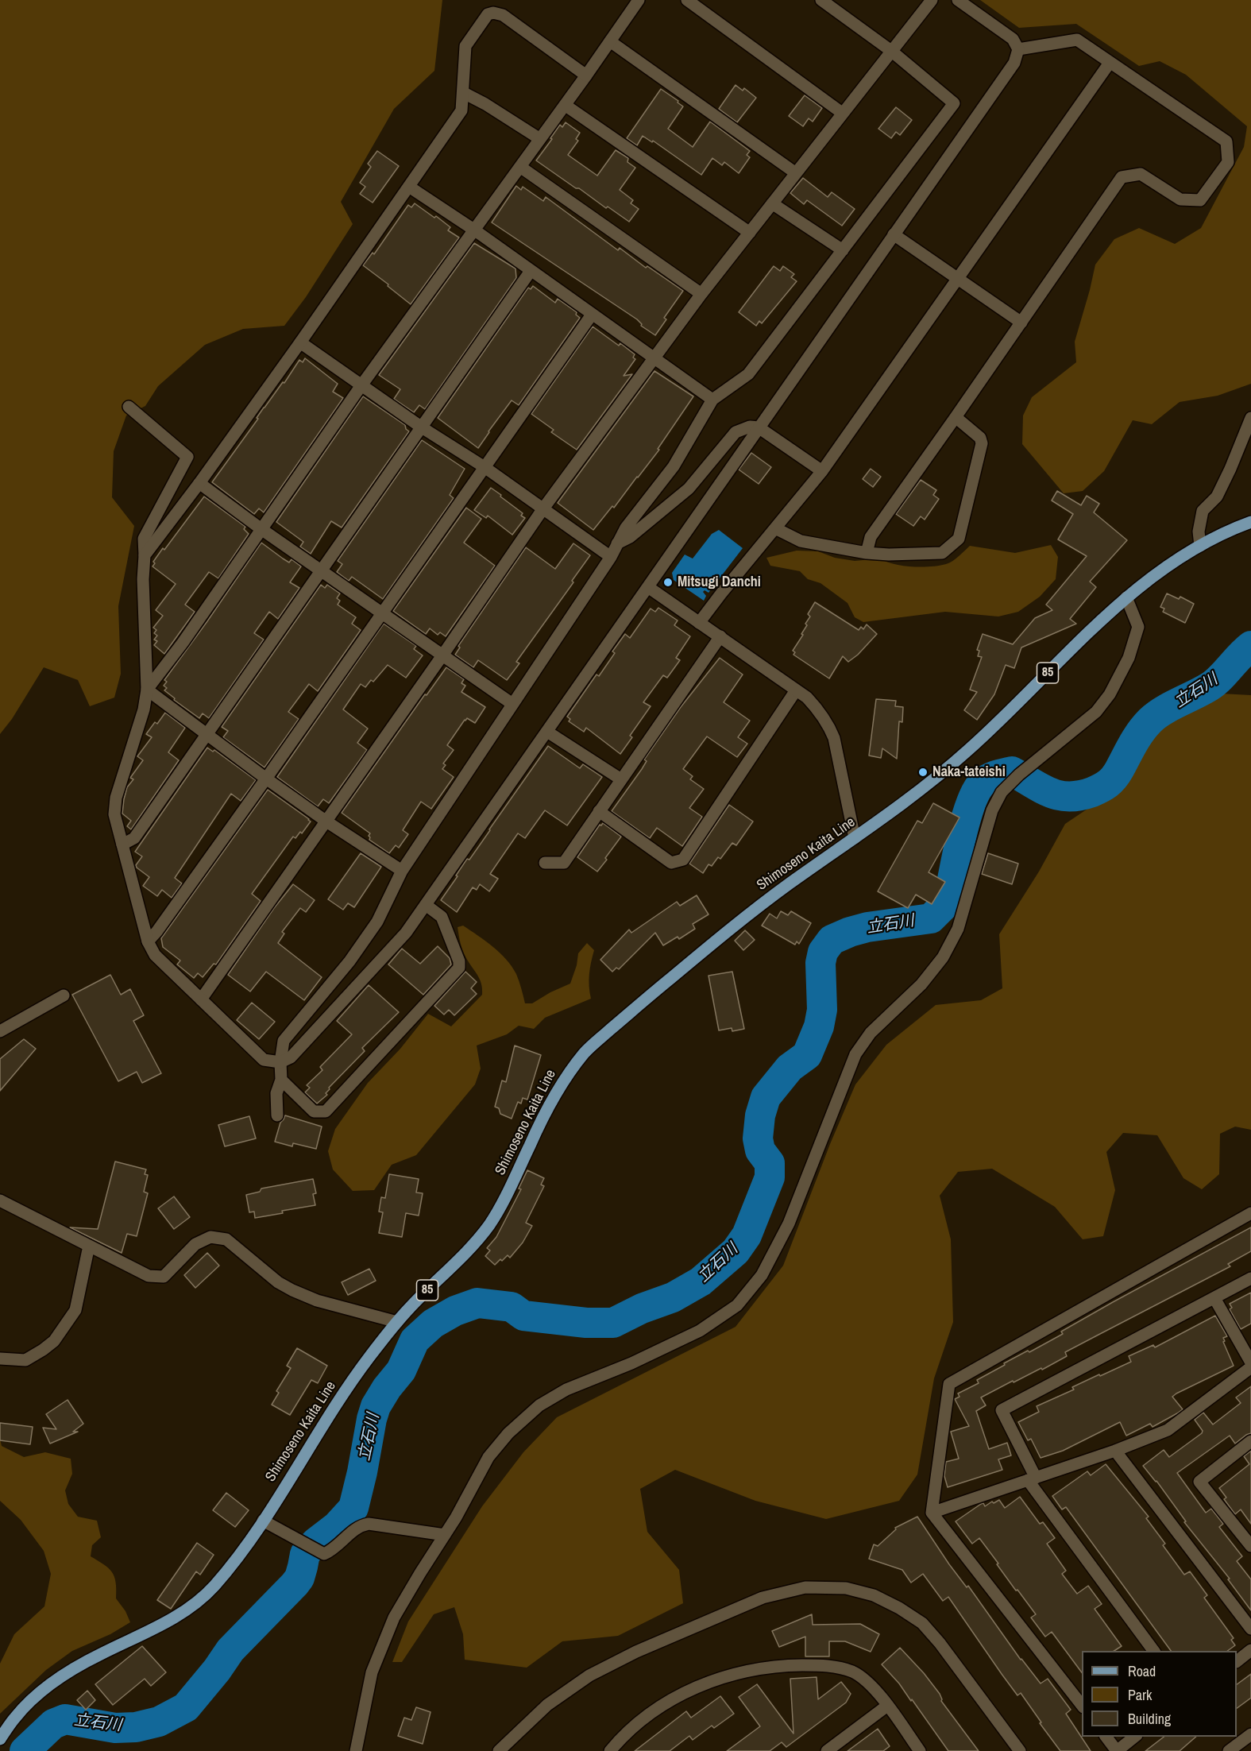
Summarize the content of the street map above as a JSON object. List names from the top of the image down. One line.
{"streets":{"main road":["85","Shimoseno Kaita Line"]},"water":["立石川"],"places":["Mitsugi Danchi","Naka-tateishi"],"legend":["Road","Park","Building"]}
